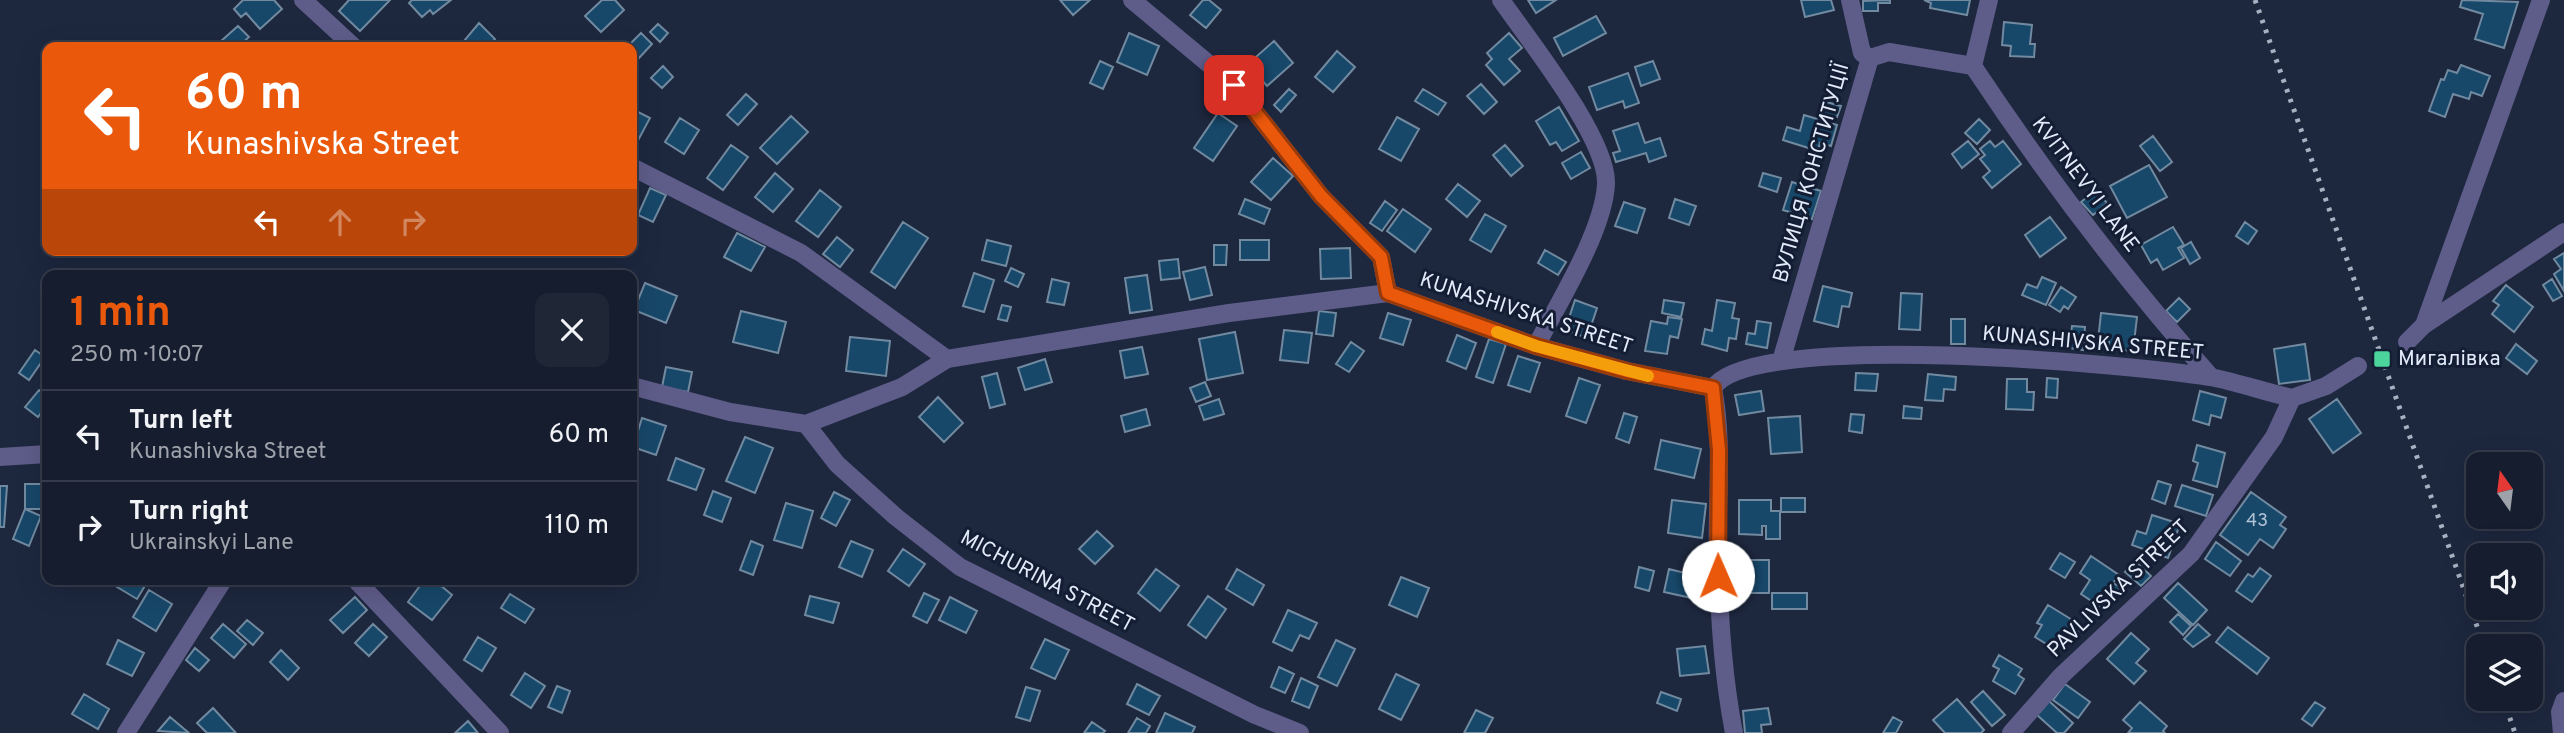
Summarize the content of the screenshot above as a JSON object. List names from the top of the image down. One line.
{"streets":{"street":["ВУЛИЦЯ КОНСТИТУЦІЇ","KVITNEVYI LANE","KUNASHIVSKA STREET","MICHURINA STREET","PAVLIVSKA STREET"]},"crossings":[["ВУЛИЦЯ КОНСТИТУЦІЇ","KUNASHIVSKA STREET"],["KVITNEVYI LANE","KUNASHIVSKA STREET"],["KUNASHIVSKA STREET","MICHURINA STREET"],["KUNASHIVSKA STREET","PAVLIVSKA STREET"]],"places":{"transit":["Мигалівка"]},"house_numbers":["43"],"north":"top","page":{"turn":["60 m","Kunashivska Street"],"heading":["1 min","250 m · 10:07"],"list":[{"name":"Turn left","note":"Kunashivska Street","value":"60 m"},{"name":"Turn right","note":"Ukrainskyi Lane","value":"110 m"}]}}
